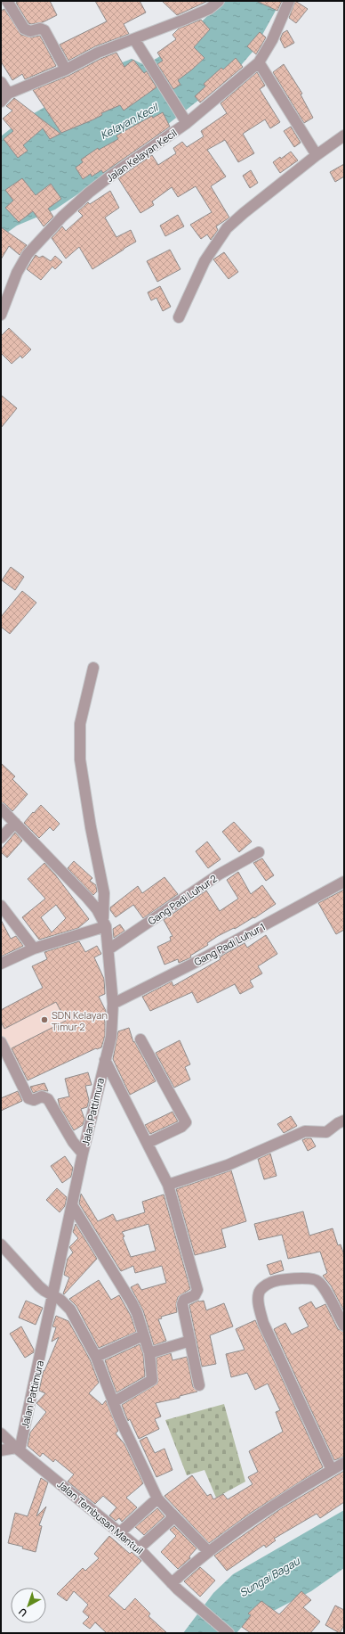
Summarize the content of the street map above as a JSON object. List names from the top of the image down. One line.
{"streets":{"street":["Jalan Kelayan Kecil","Gang Padi Luhur 2","Gang Padi Luhur 1","Jalan Pattimura","Jalan Tembusan Mantuil"]},"crossings":[["Gang Padi Luhur 2","Jalan Pattimura"],["Gang Padi Luhur 1","Jalan Pattimura"],["Jalan Pattimura","Jalan Tembusan Mantuil"]],"water":["Kelayan Kecil","Sungai Bagau"],"places":["SDN Kelayan Timur 2"],"north":"bottom left"}
